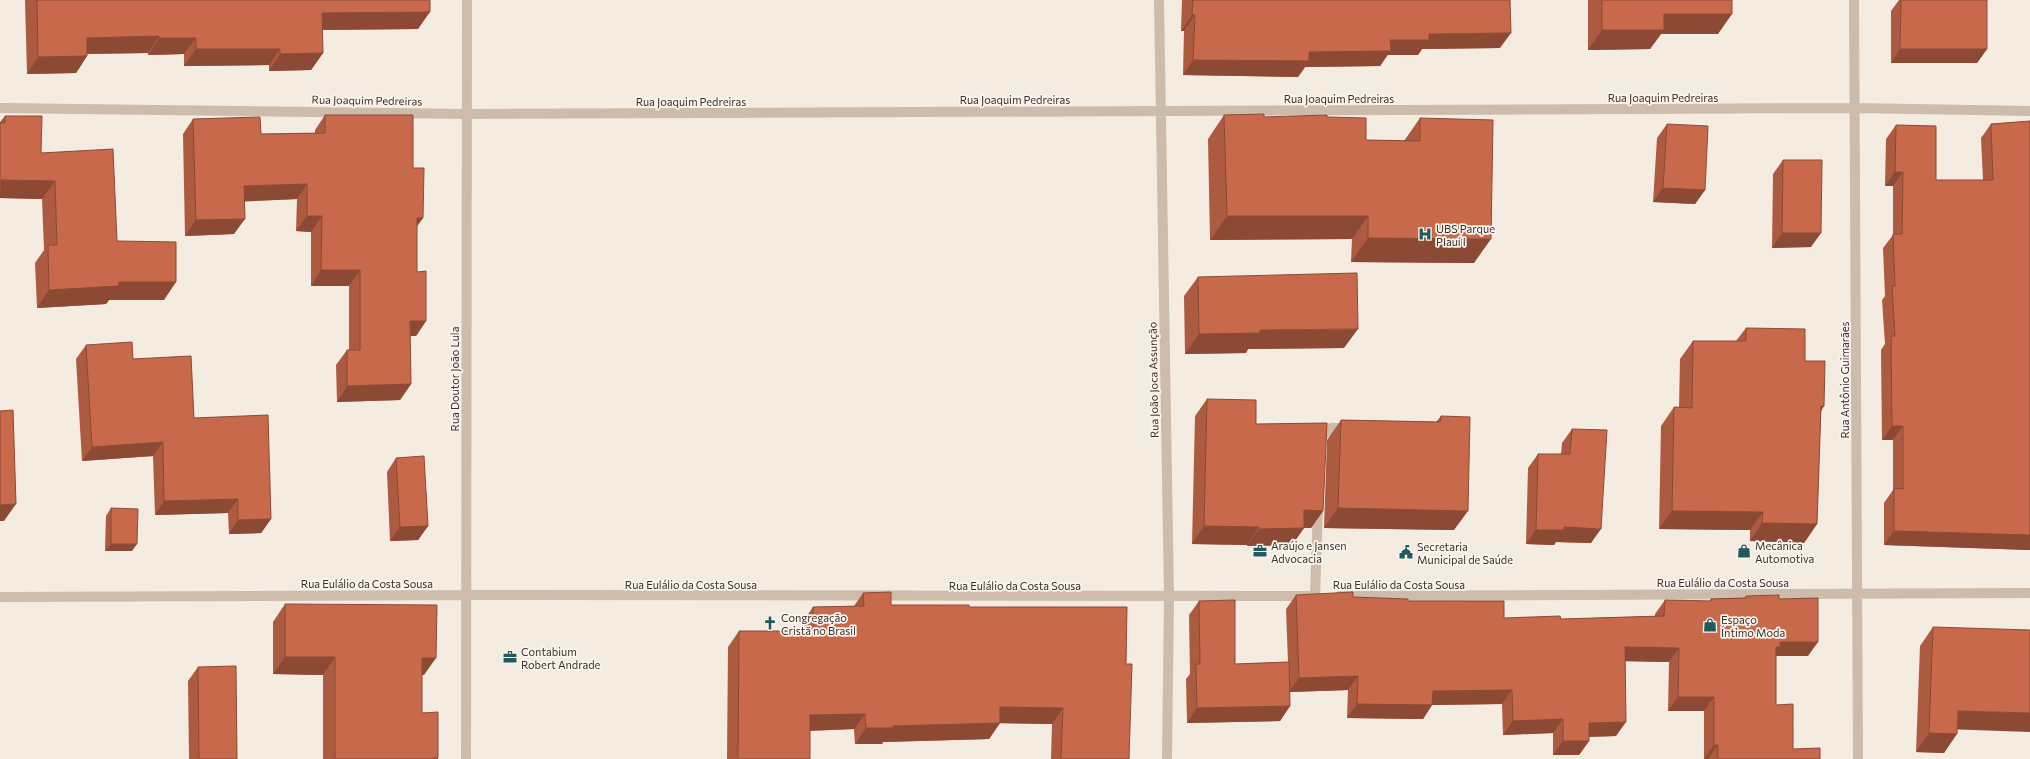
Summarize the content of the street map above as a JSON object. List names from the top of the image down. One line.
{"streets":{"street":["Rua Joaquim Pedreiras","Rua Doutor João Lula","Rua João Joca Assunção","Rua Antônio Guimarães","Rua Eulálio da Costa Sousa"]},"crossings":[["Rua Joaquim Pedreiras","Rua Doutor João Lula"],["Rua Joaquim Pedreiras","Rua João Joca Assunção"],["Rua Joaquim Pedreiras","Rua Antônio Guimarães"],["Rua Doutor João Lula","Rua Eulálio da Costa Sousa"],["Rua João Joca Assunção","Rua Eulálio da Costa Sousa"],["Rua Antônio Guimarães","Rua Eulálio da Costa Sousa"]],"places":{"hospital":["UBS Parque PIauí I"],"office":["Araújo e Jansen Advocacia","Contabium Robert Andrade"],"shop":["Mecânica Automotiva","Espaço Íntimo Moda"],"public building":["Secretaria Municipal de Saúde"],"church":["Congregação Cristã no Brasil"]}}
